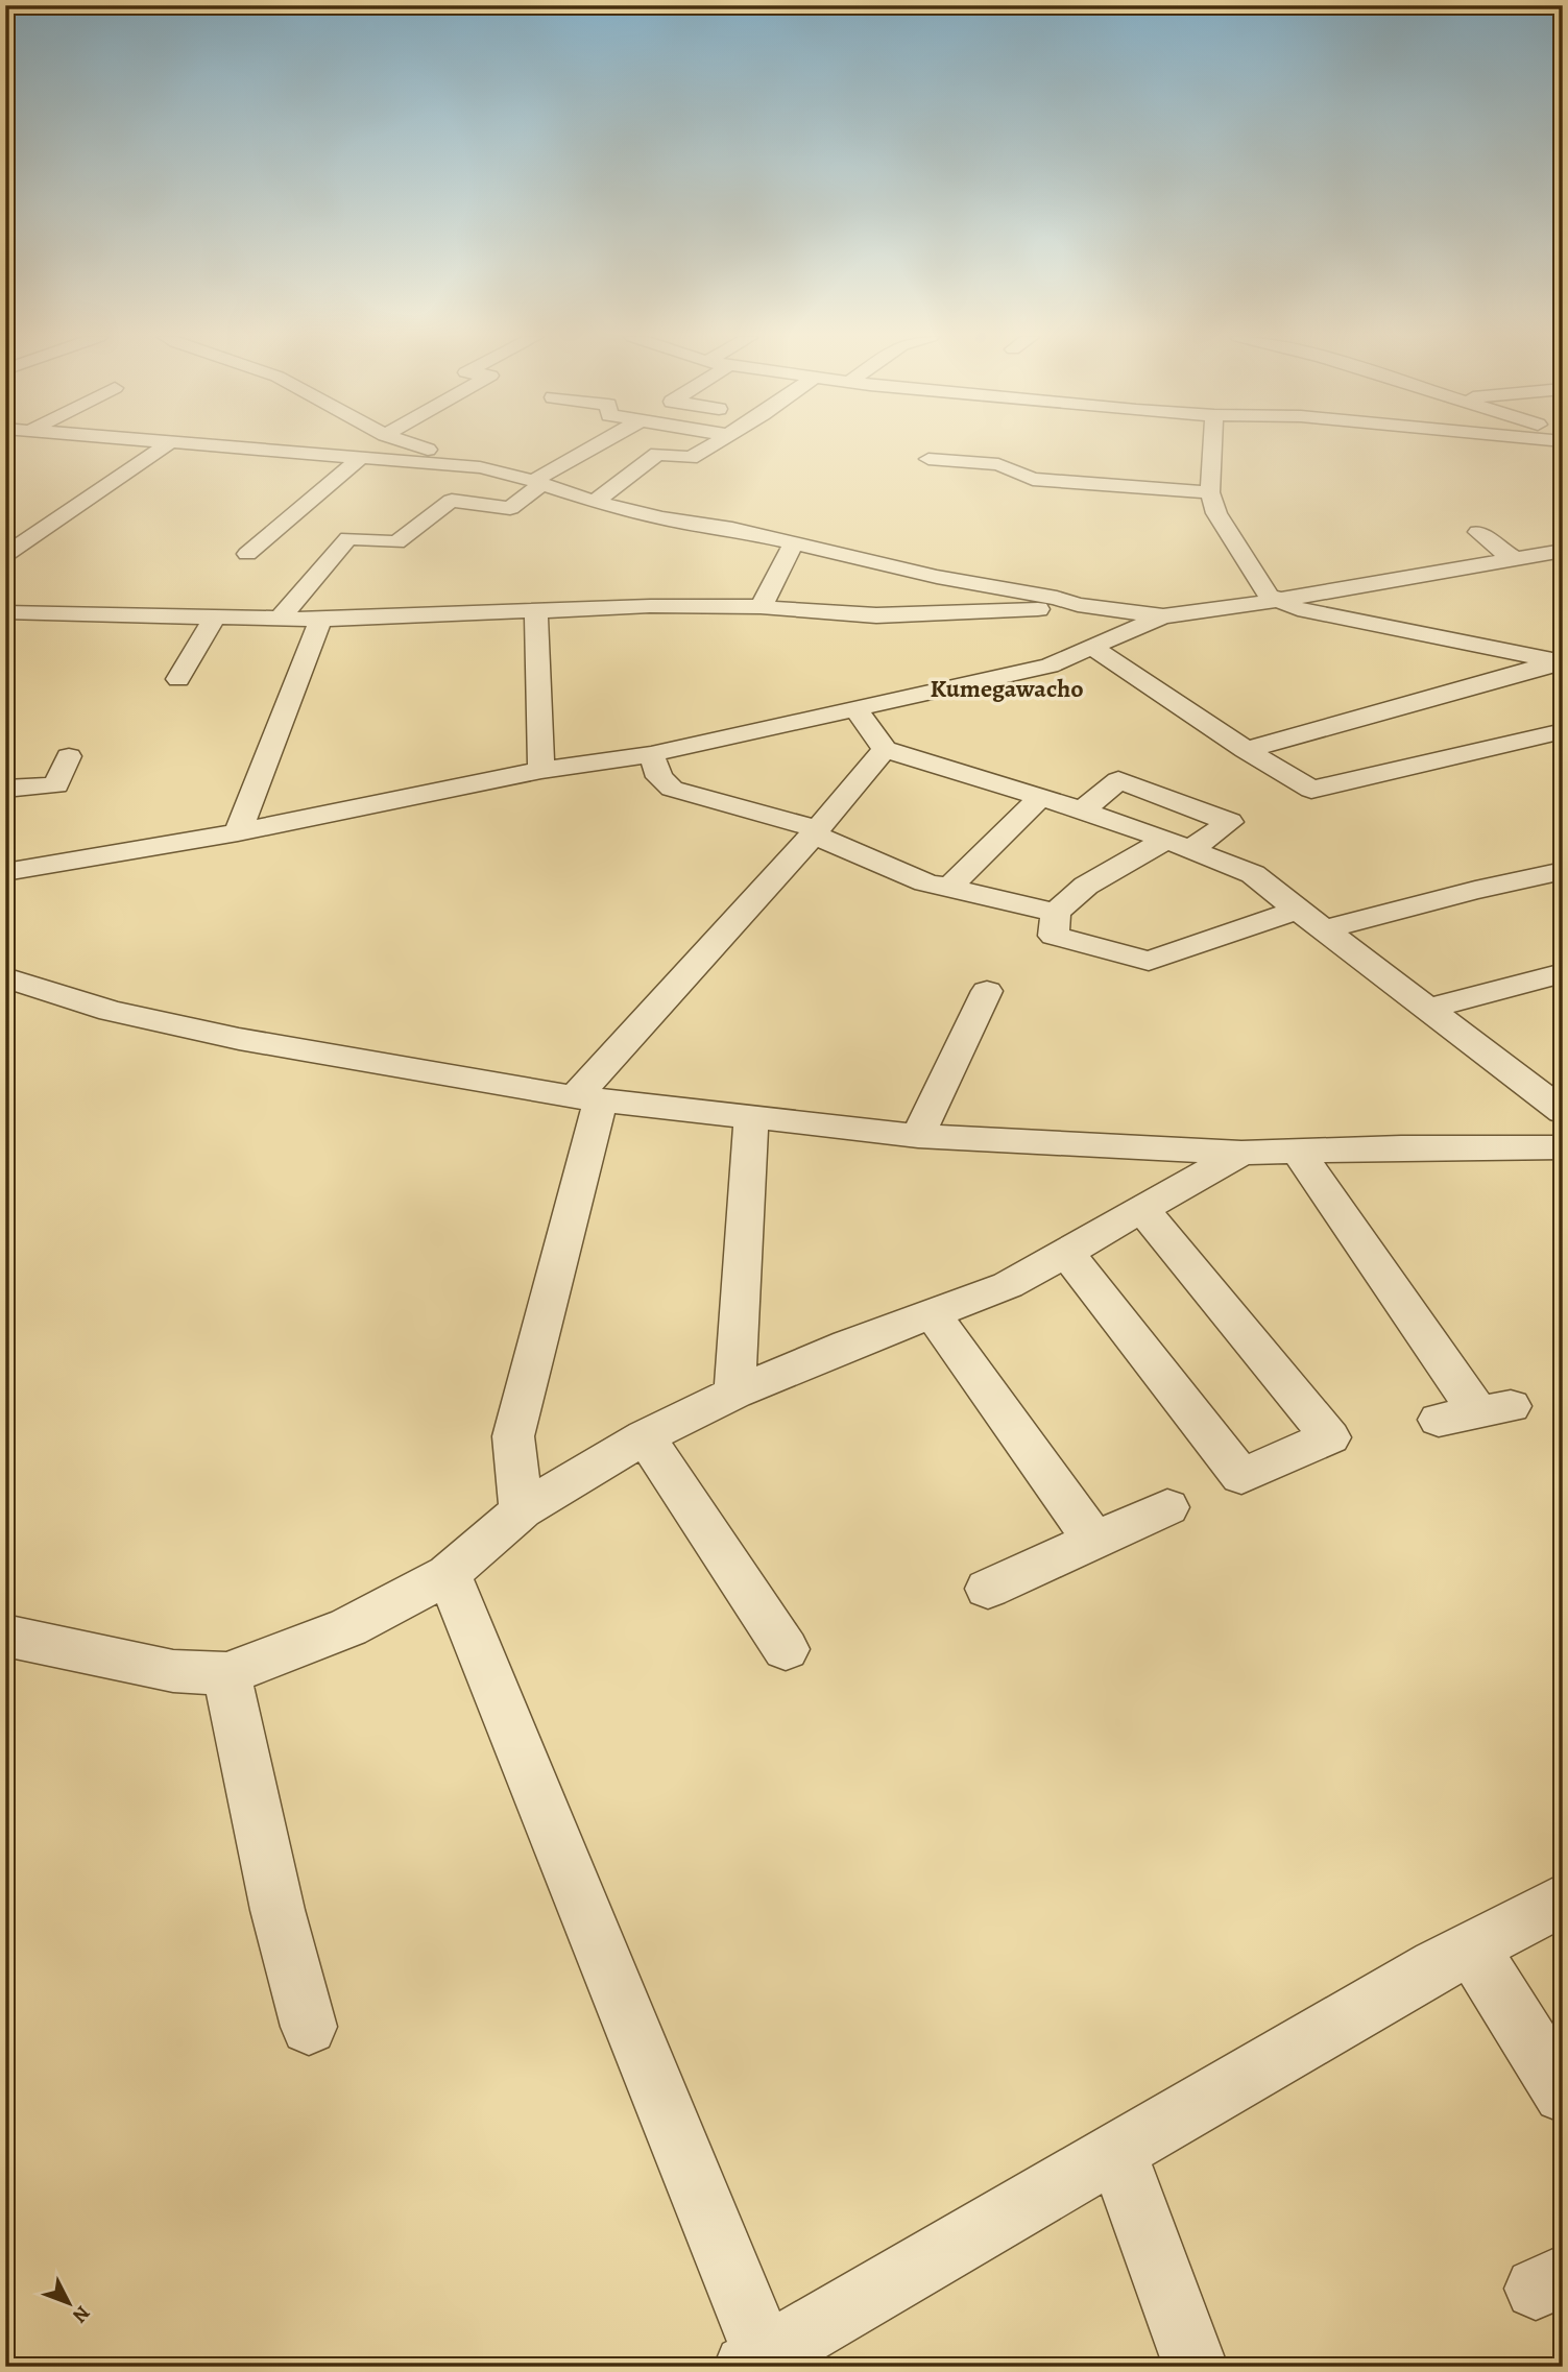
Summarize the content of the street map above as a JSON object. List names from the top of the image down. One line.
{"districts":["Kumegawacho"],"north":"bottom right"}
